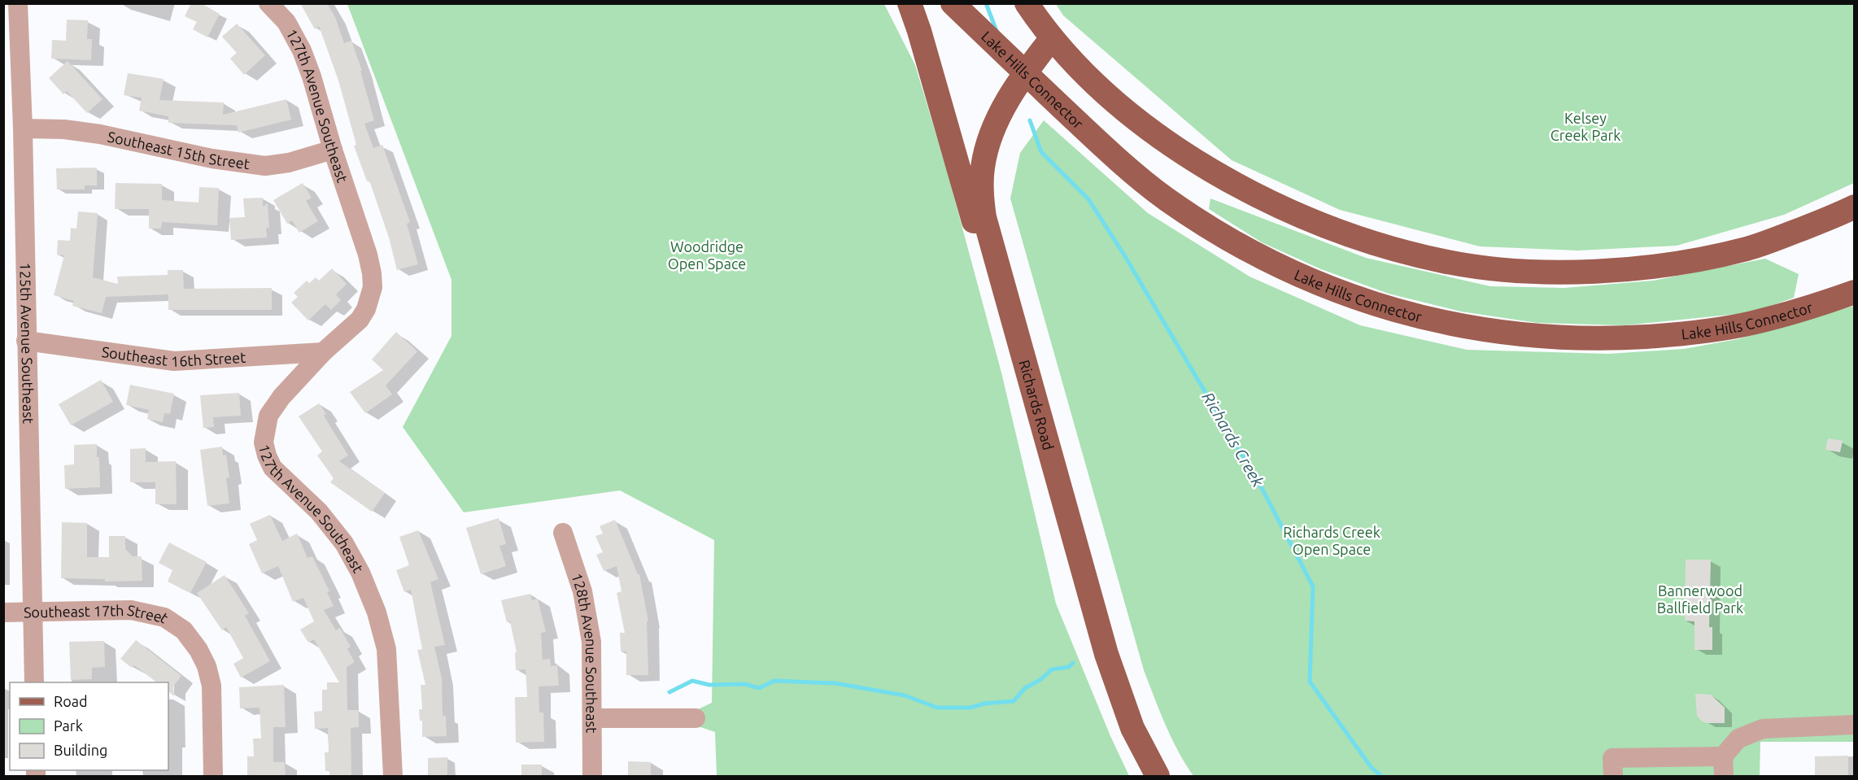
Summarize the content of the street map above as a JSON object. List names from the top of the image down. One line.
{"streets":{"main road":["Lake Hills Connector","Richards Road"],"street":["127th Avenue Southeast","Southeast 15th Street","125th Avenue Southeast","Southeast 16th Street","Southeast 17th Street","128th Avenue Southeast"]},"crossings":[["Lake Hills Connector","Richards Road"],["127th Avenue Southeast","Southeast 15th Street"],["127th Avenue Southeast","Southeast 16th Street"],["Southeast 15th Street","125th Avenue Southeast"],["125th Avenue Southeast","Southeast 16th Street"],["125th Avenue Southeast","Southeast 17th Street"]],"water":["Richards Creek"],"parks":["Kelsey Creek Park","Woodridge Open Space","Richards Creek Open Space","Bannerwood Ballfield Park"],"legend":["Road","Park","Building"]}
